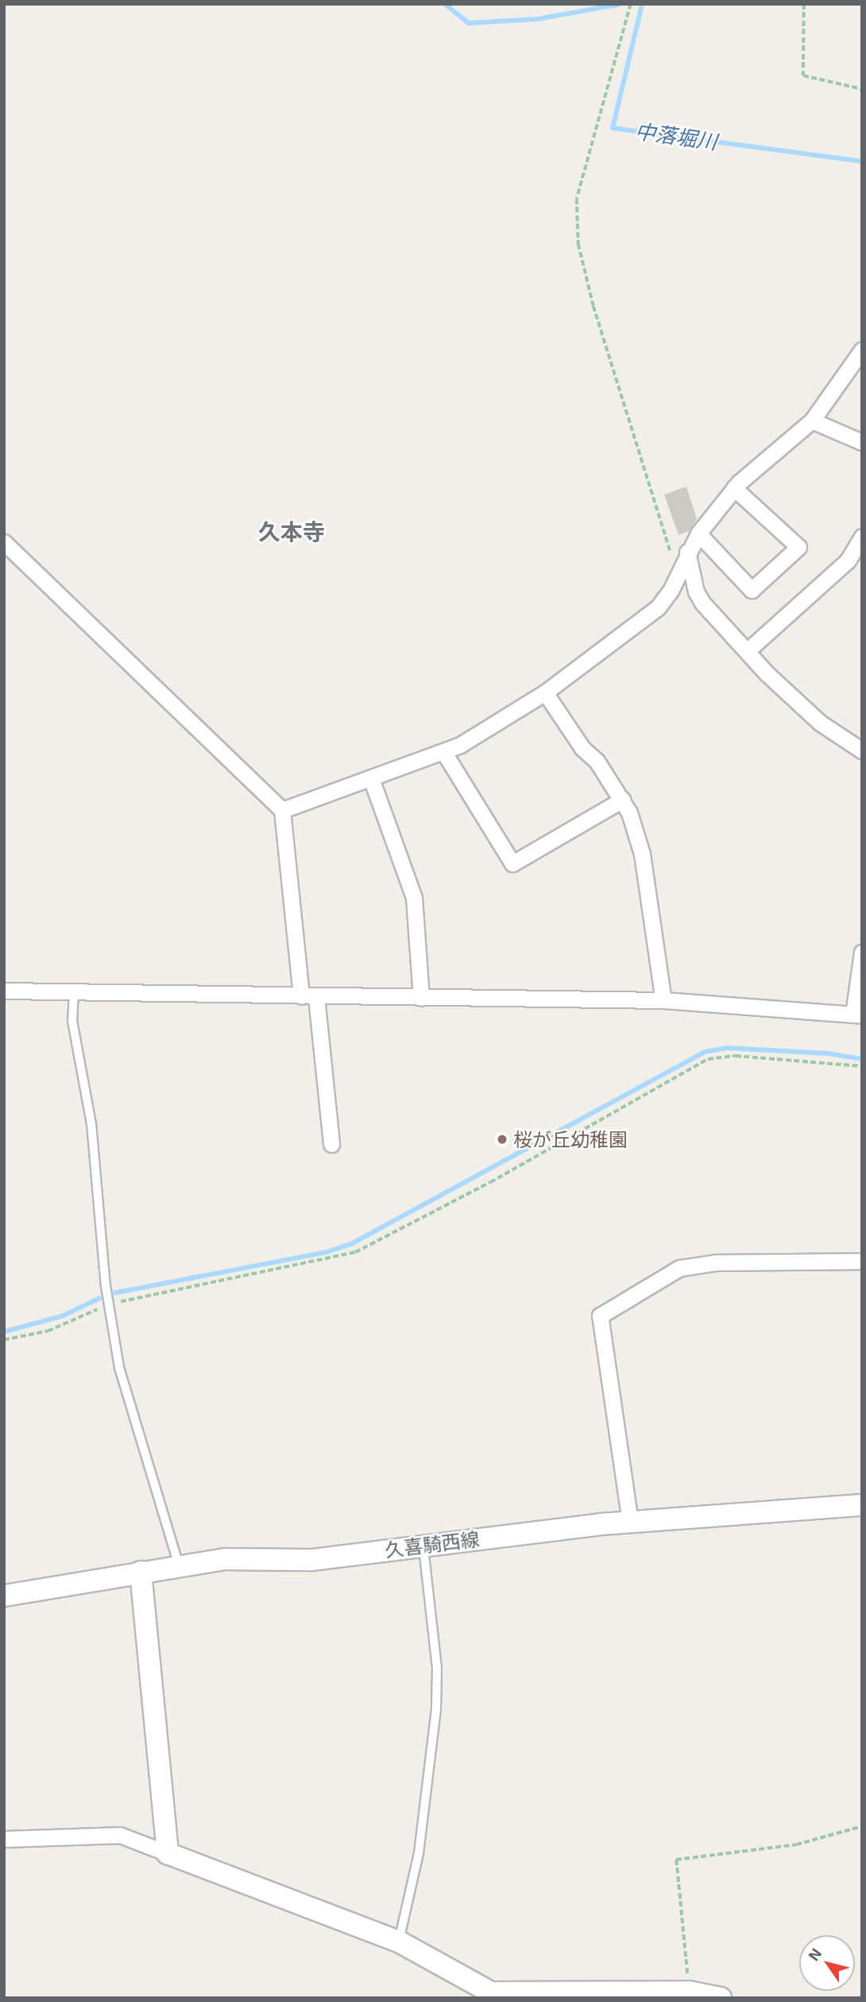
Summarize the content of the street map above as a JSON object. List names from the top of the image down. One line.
{"streets":{"street":["久喜騎西線"]},"districts":["久本寺"],"water":["中落堀川"],"places":["桜が丘幼稚園"],"north":"top left"}
